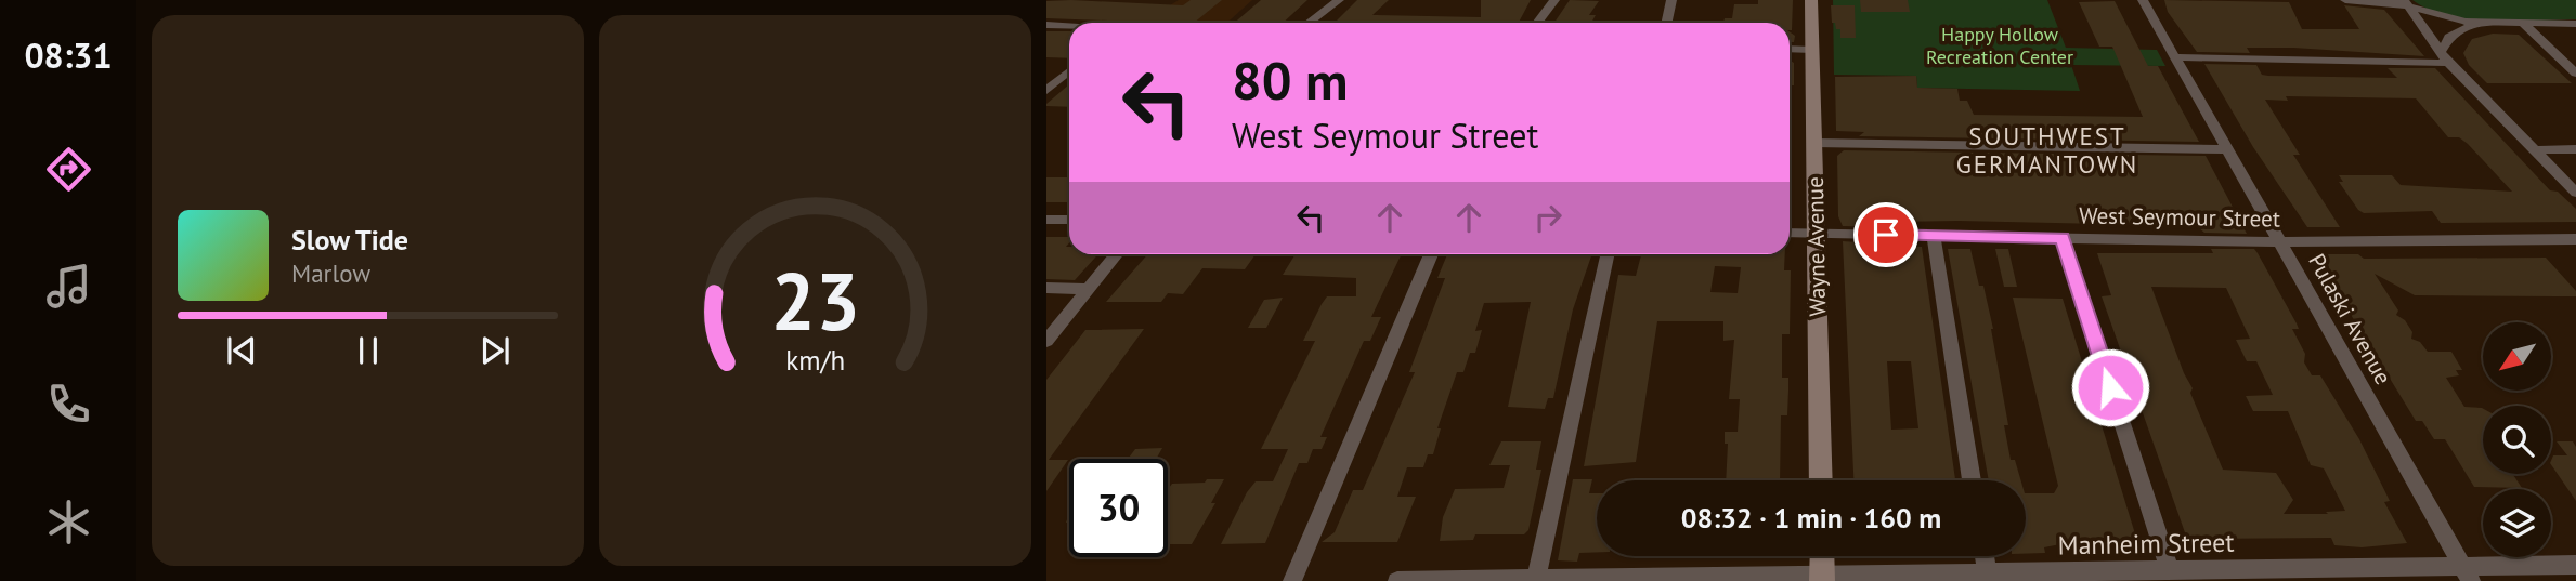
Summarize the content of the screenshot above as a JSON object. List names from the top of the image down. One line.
{"streets":{"main road":["Wayne Avenue"],"street":["West Seymour Street","Pulaski Avenue","Manheim Street"]},"crossings":[["West Seymour Street","Wayne Avenue"],["West Seymour Street","Pulaski Avenue"],["Pulaski Avenue","Manheim Street"]],"districts":["SOUTHWEST GERMANTOWN"],"parks":["Happy Hollow Recreation Center"],"north":"bottom left","page":{"tabs":"08:31","turn":["80 m","West Seymour Street"],"song":["Slow Tide","Marlow"],"limit":"30","trip":"08:32 · 1 min · 160 m","gauge":["23","km/h"]}}
